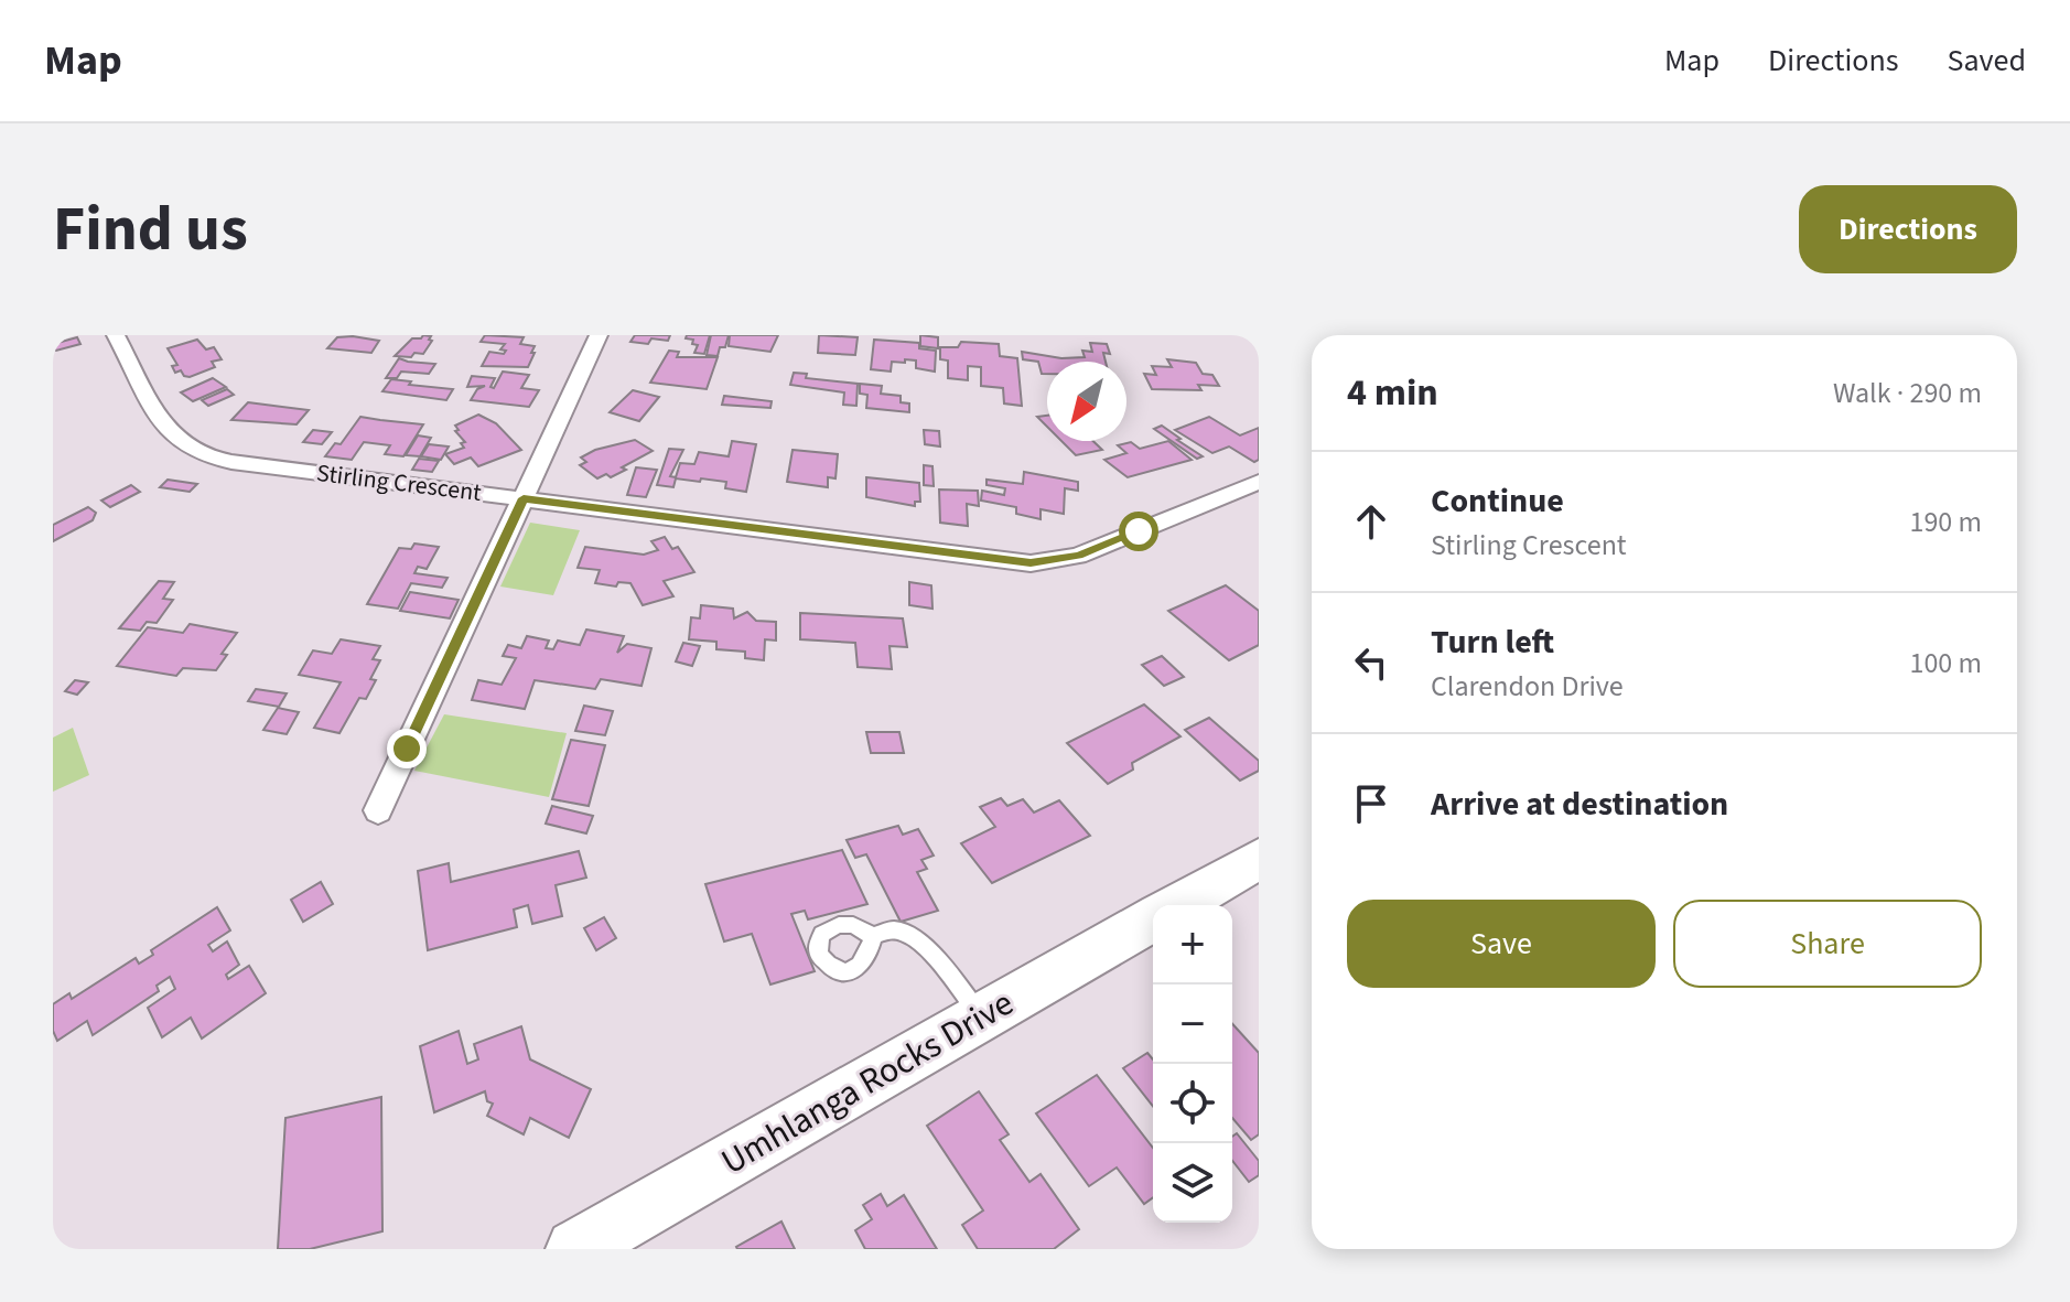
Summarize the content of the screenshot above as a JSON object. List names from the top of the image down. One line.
{"streets":{"main road":["Umhlanga Rocks Drive"],"street":["Stirling Crescent"]},"north":"bottom left","page":{"header":"Map","nav":["Map","Directions","Saved"],"buttons":["Directions",["Save","Share"]],"title":"Find us","heading":["4 min","Walk · 290 m"],"list":[["Continue","Stirling Crescent","190 m"],["Turn left","Clarendon Drive","100 m"],"Arrive at destination"],"map_buttons":["+","−"]}}
